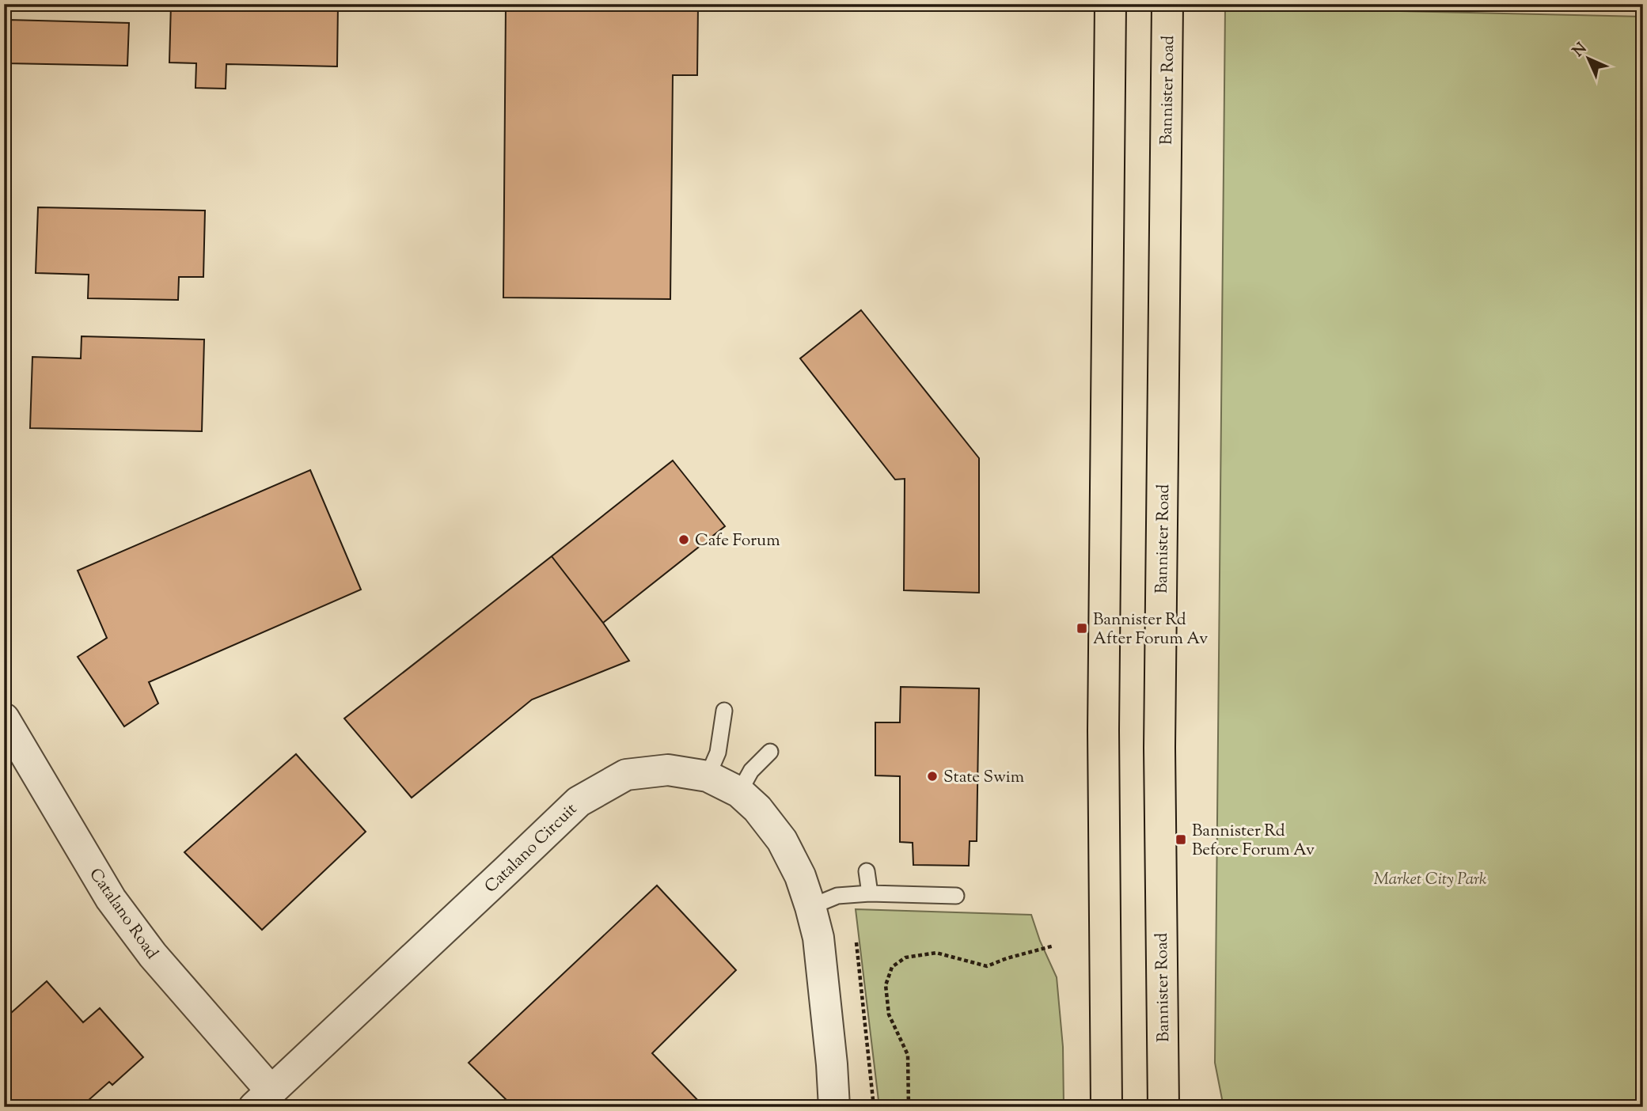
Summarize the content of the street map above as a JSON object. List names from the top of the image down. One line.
{"streets":{"main road":["Bannister Road"],"street":["Catalano Circuit","Catalano Road"]},"crossings":[["Catalano Circuit","Catalano Road"]],"parks":["Market City Park"],"places":{"other":["Cafe Forum","State Swim"],"transit":["Bannister Rd After Forum Av","Bannister Rd Before Forum Av"]},"north":"top left"}
